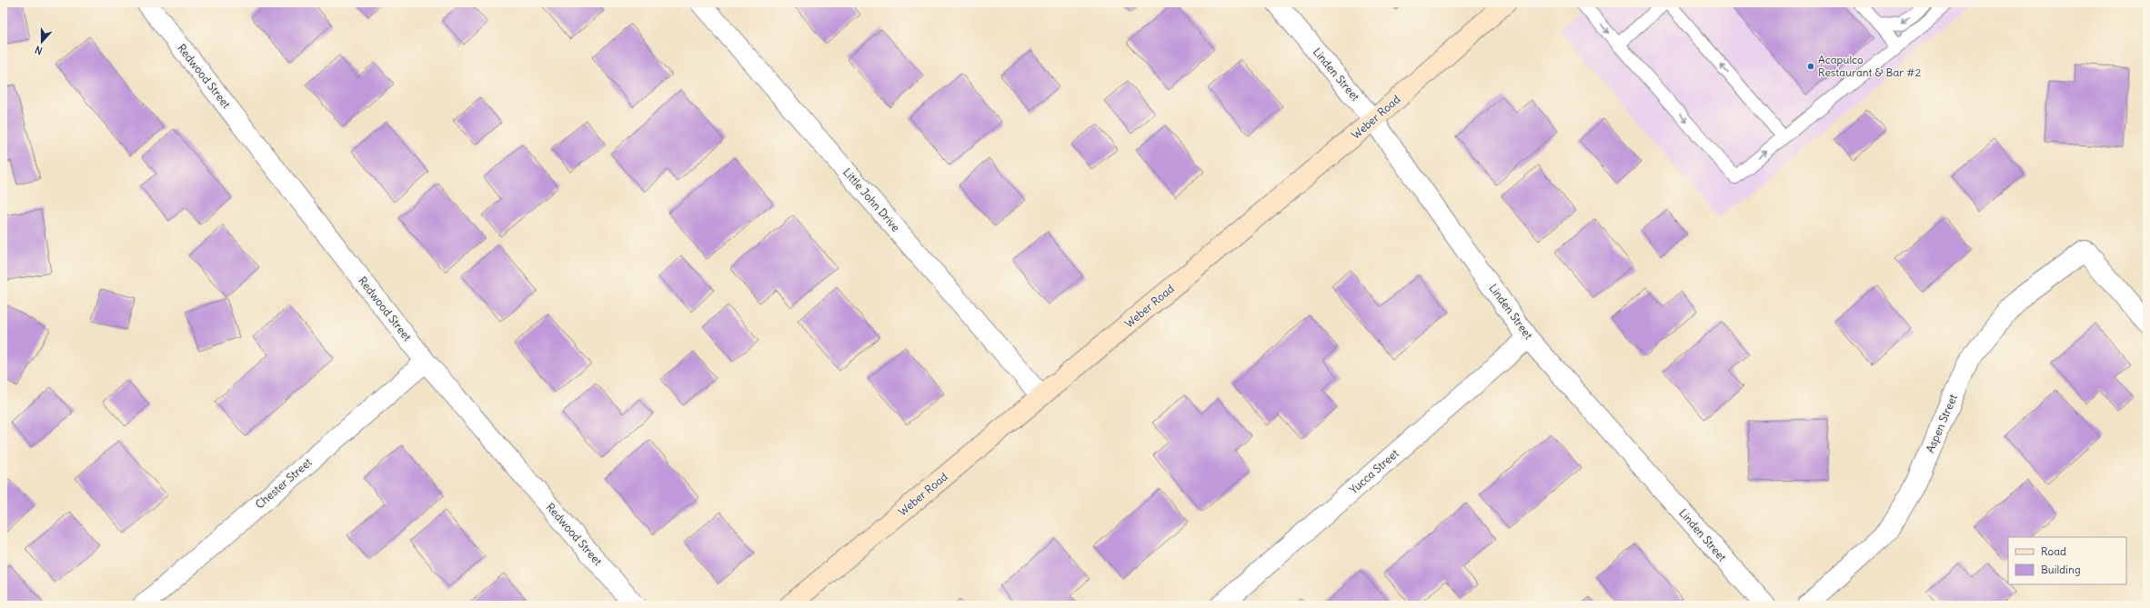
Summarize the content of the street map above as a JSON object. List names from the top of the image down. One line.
{"streets":{"main road":["Weber Road"],"street":["Linden Street","Redwood Street","Little John Drive","Aspen Street","Yucca Street","Chester Street"]},"crossings":[["Linden Street","Weber Road"],["Linden Street","Yucca Street"],["Redwood Street","Chester Street"],["Weber Road","Little John Drive"]],"places":["Acapulco Restaurant & Bar #2"],"legend":["Road","Building"],"north":"bottom"}
